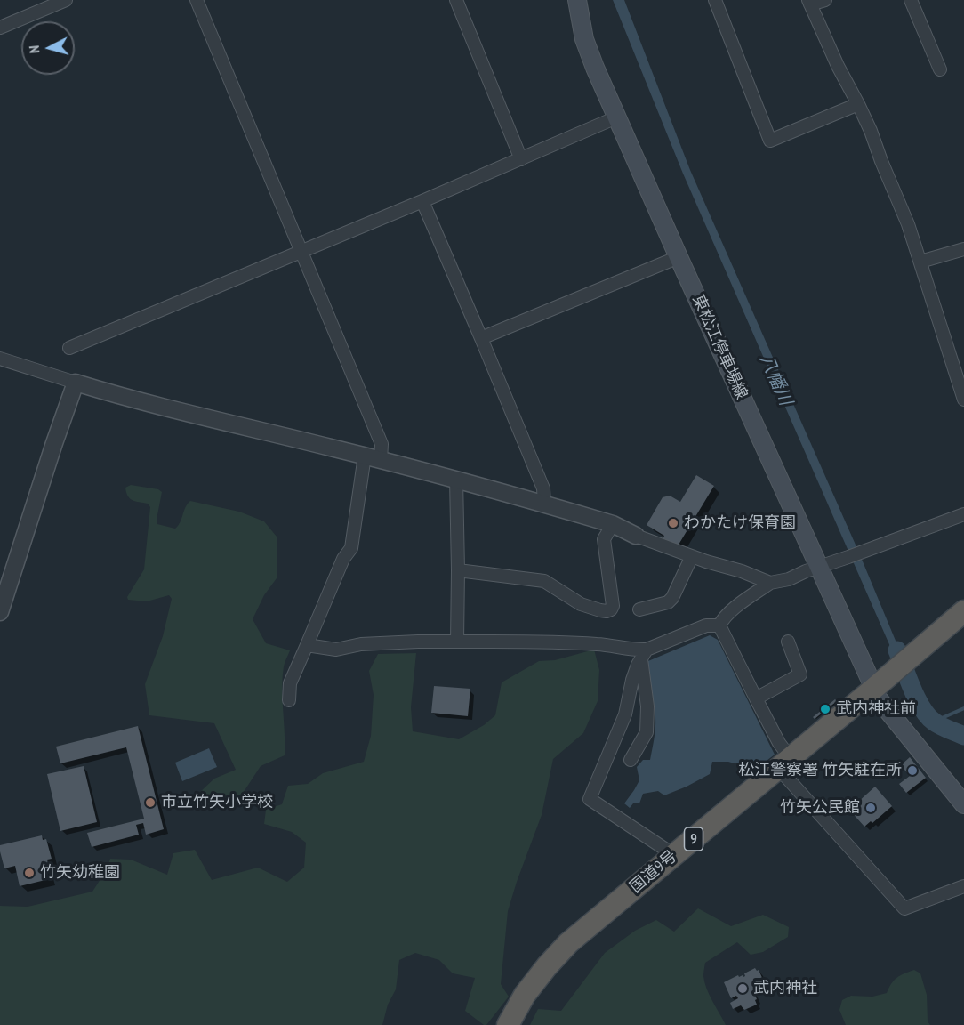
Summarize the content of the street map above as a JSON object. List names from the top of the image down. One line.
{"streets":{"highway":["9","国道9号"],"main road":["東松江停車場線"]},"crossings":[["東松江停車場線","国道9号"]],"water":["八幡川"],"places":["わかたけ保育園","武内神社前","松江警察署 竹矢駐在所","市立竹矢小学校","竹矢公民館","竹矢幼稚園","武内神社"],"north":"left"}
